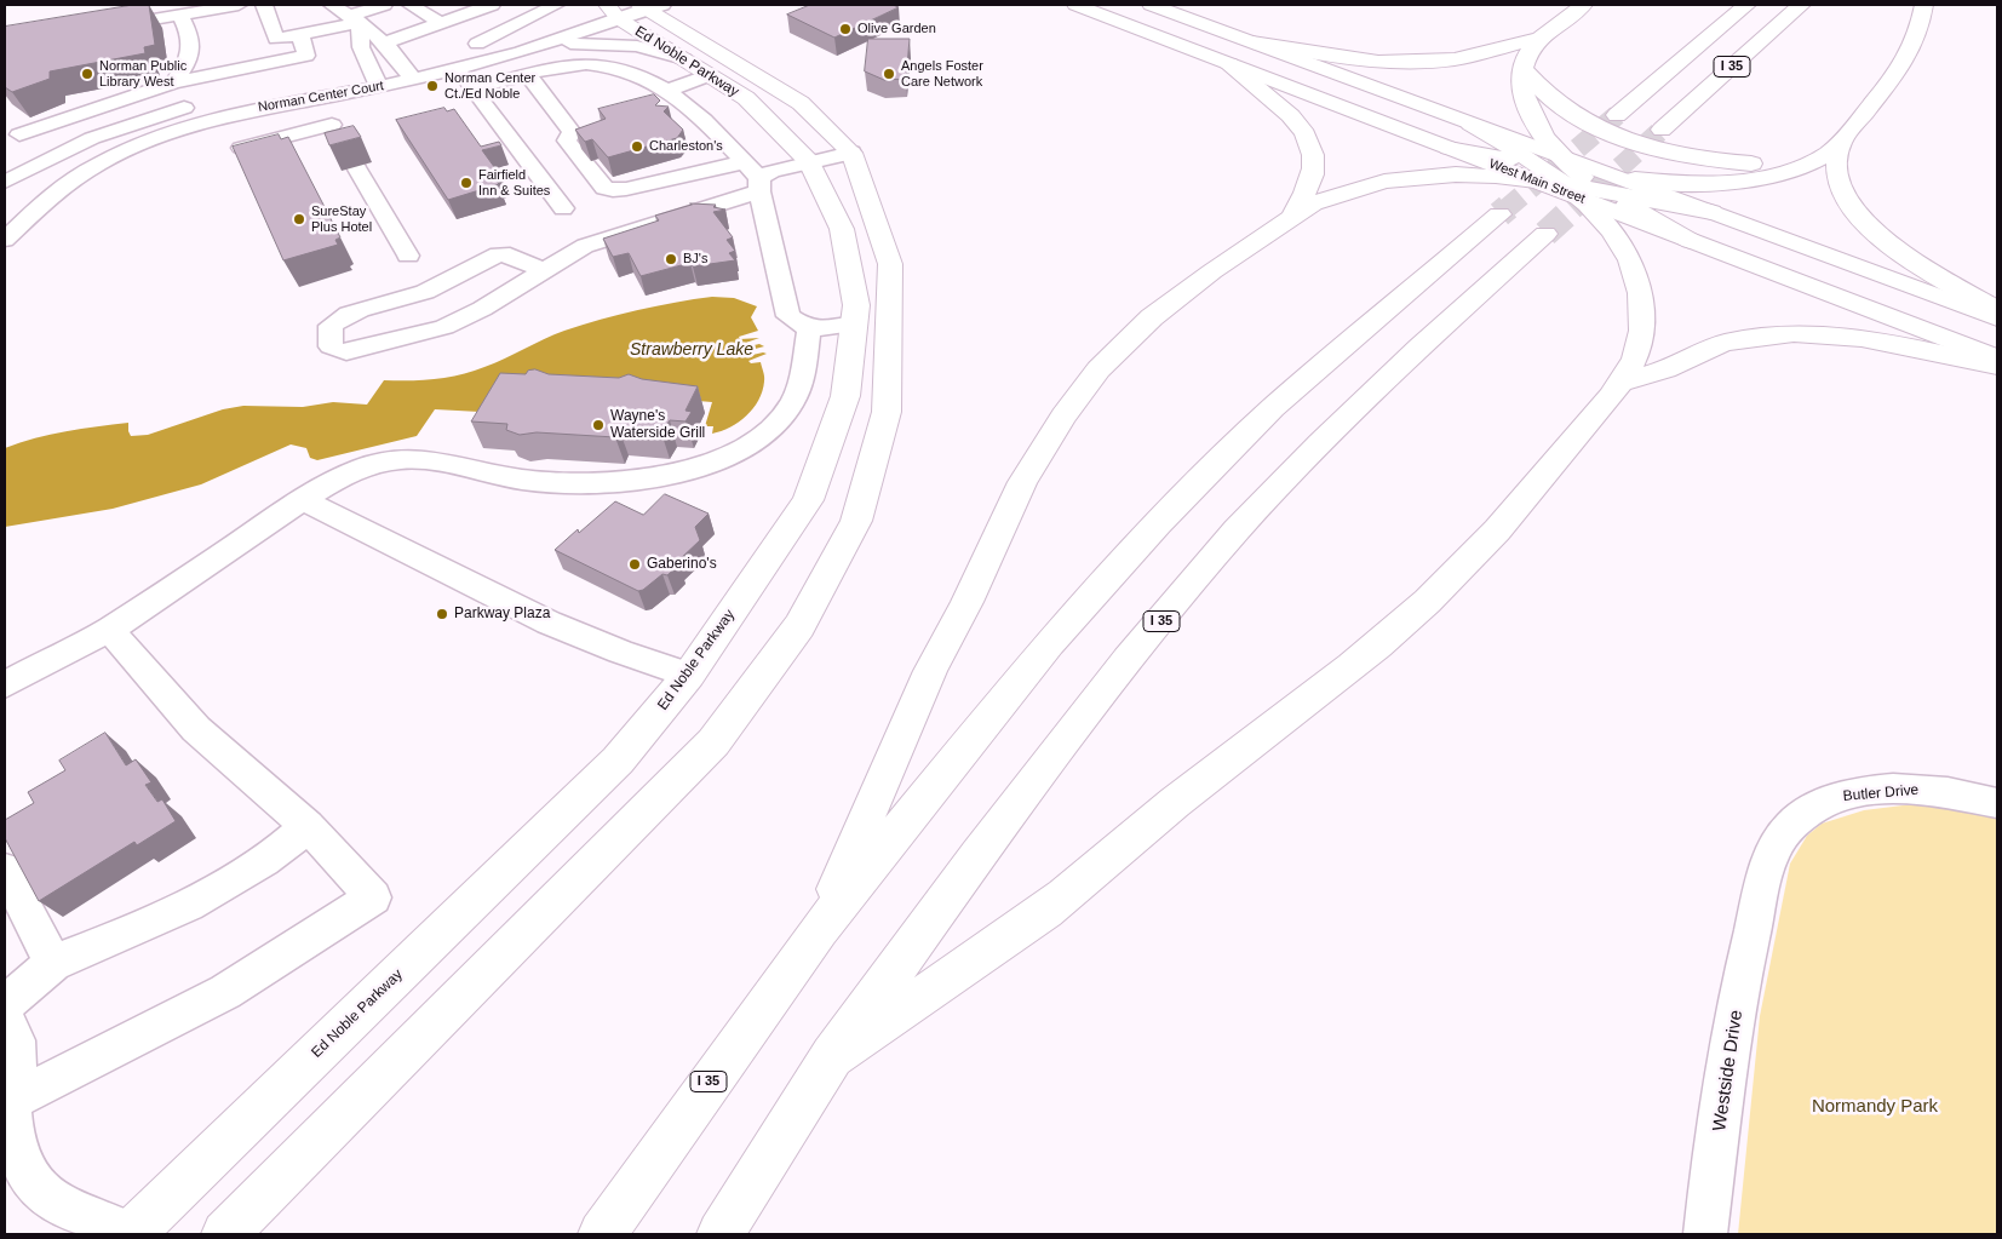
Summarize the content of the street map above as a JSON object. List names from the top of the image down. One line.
{"streets":{"main road":["Ed Noble Parkway","I 35","West Main Street"],"street":["Norman Center Court","Butler Drive","Westside Drive"]},"crossings":[["Ed Noble Parkway","Norman Center Court"],["Butler Drive","Westside Drive"]],"water":["Strawberry Lake"],"parks":["Normandy Park"],"places":["Olive Garden","Norman Public Library West","Angels Foster Care Network","Norman Center Ct./Ed Noble","Charleston's","Fairfield Inn & Suites","SureStay Plus Hotel","BJ's","Wayne's Waterside Grill","Gaberino's","Parkway Plaza"]}
